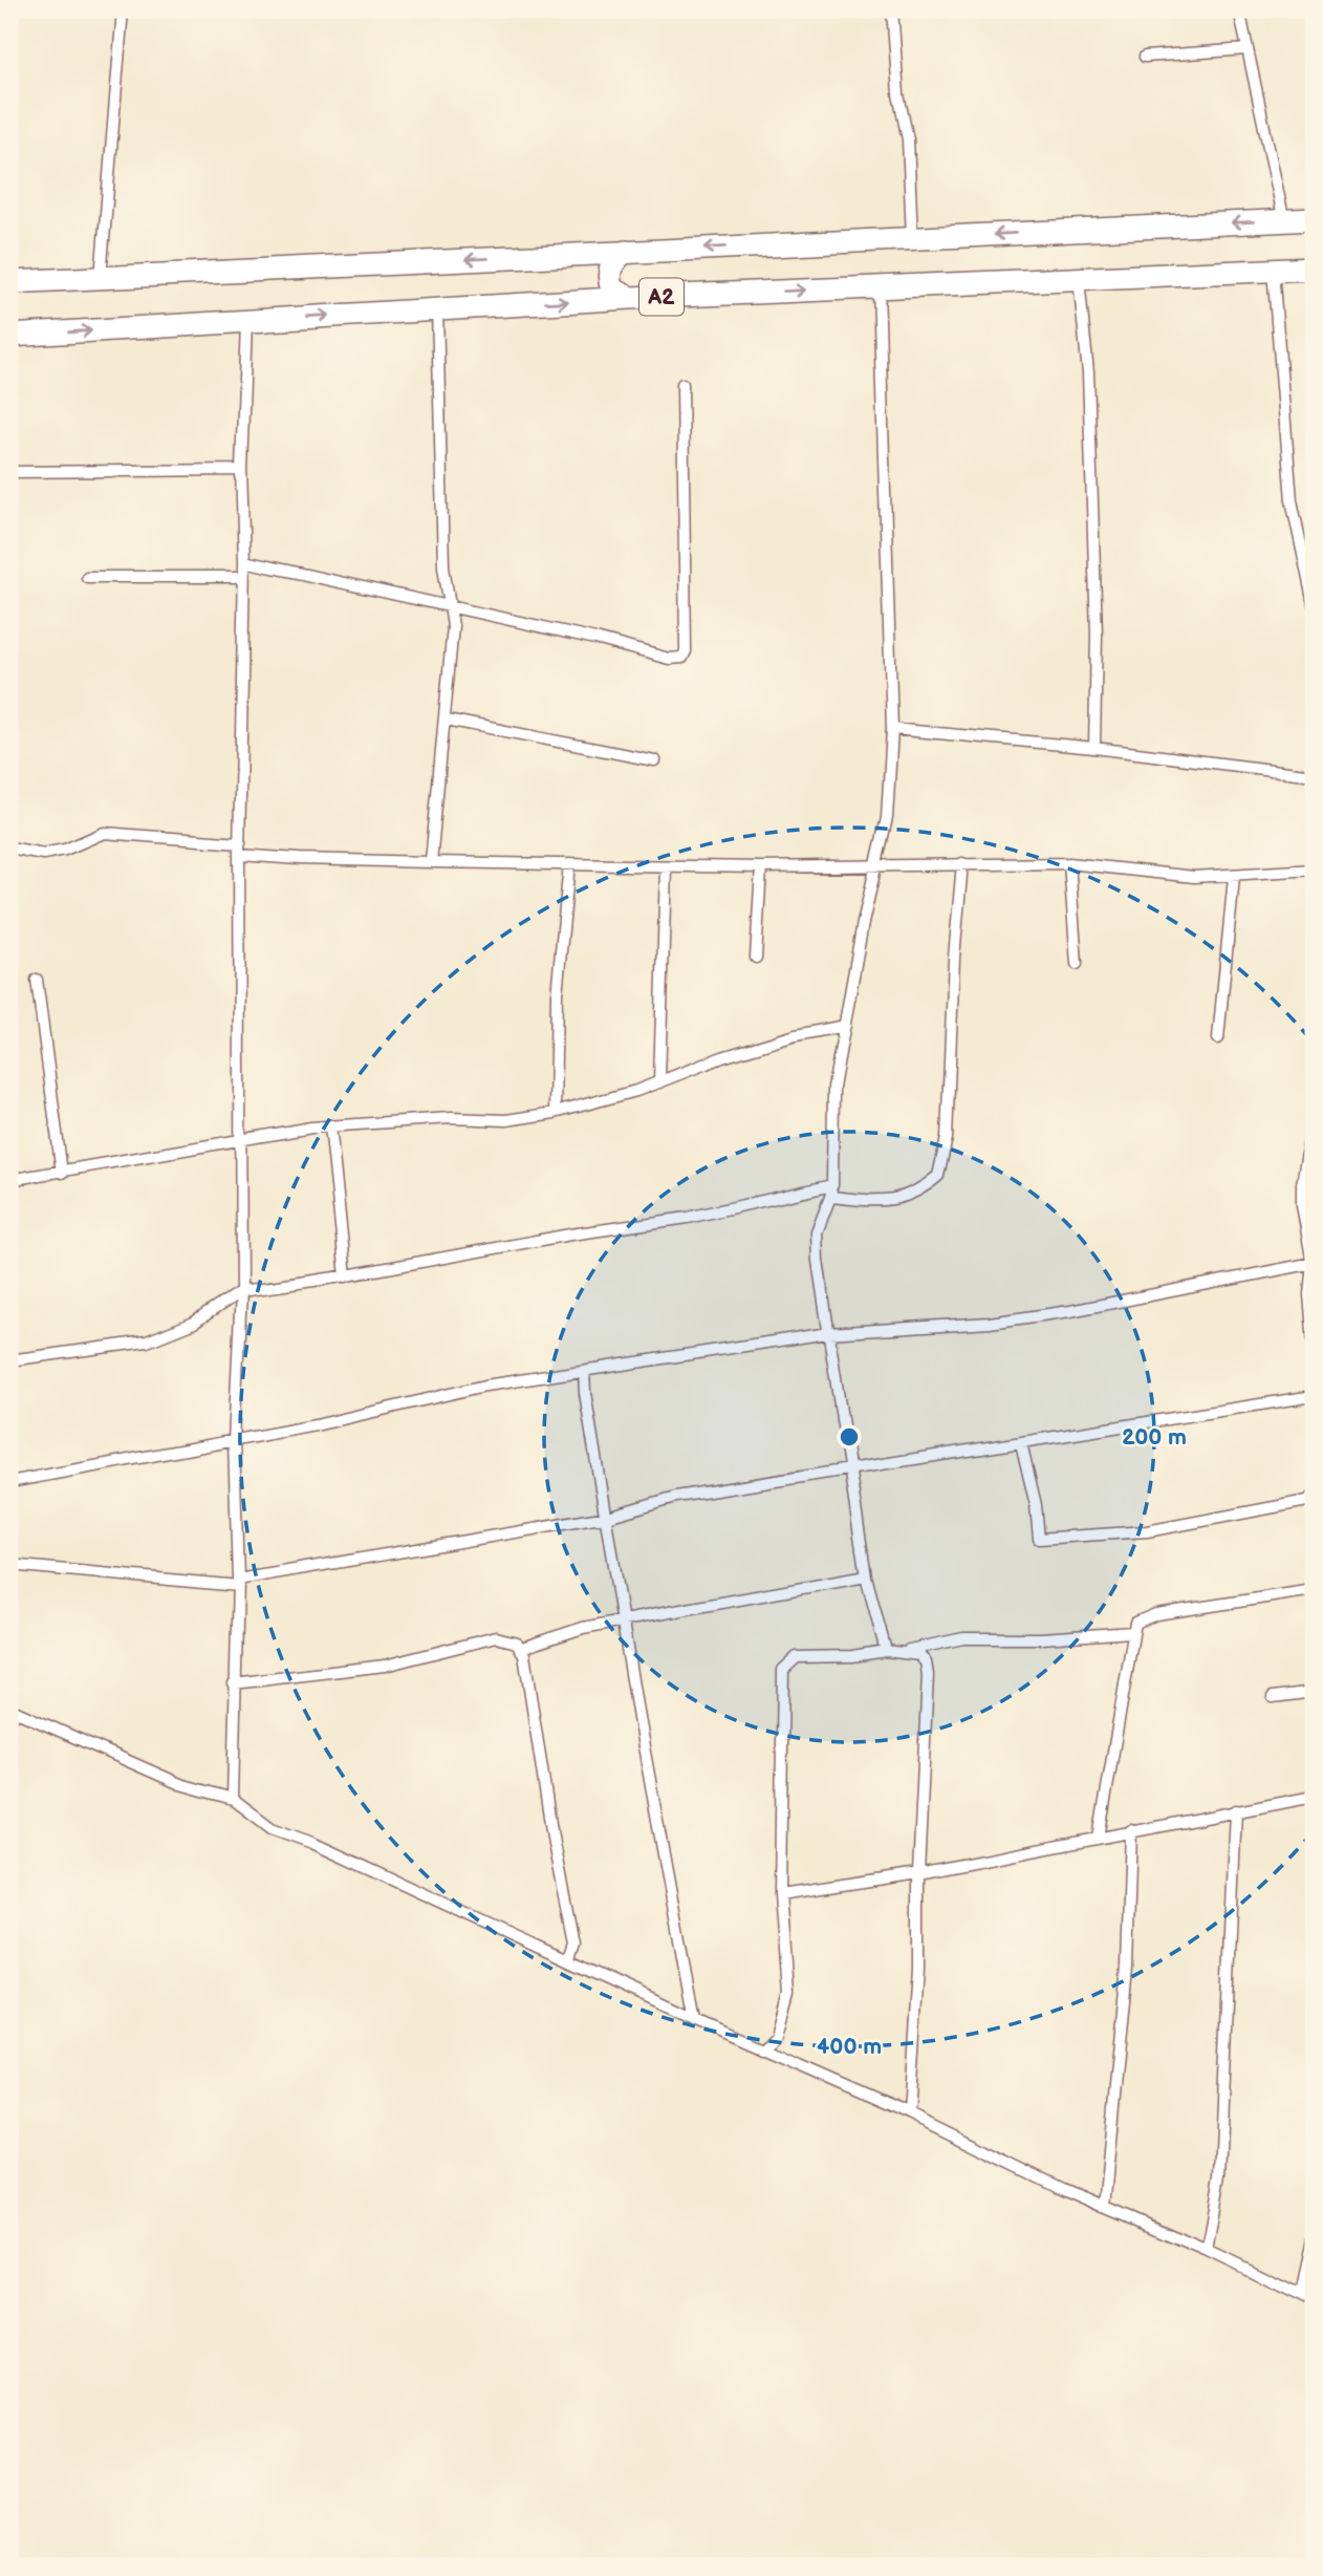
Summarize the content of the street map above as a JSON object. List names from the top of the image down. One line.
{"streets":{"highway":["A2"]},"rings":["200 m","400 m"]}
